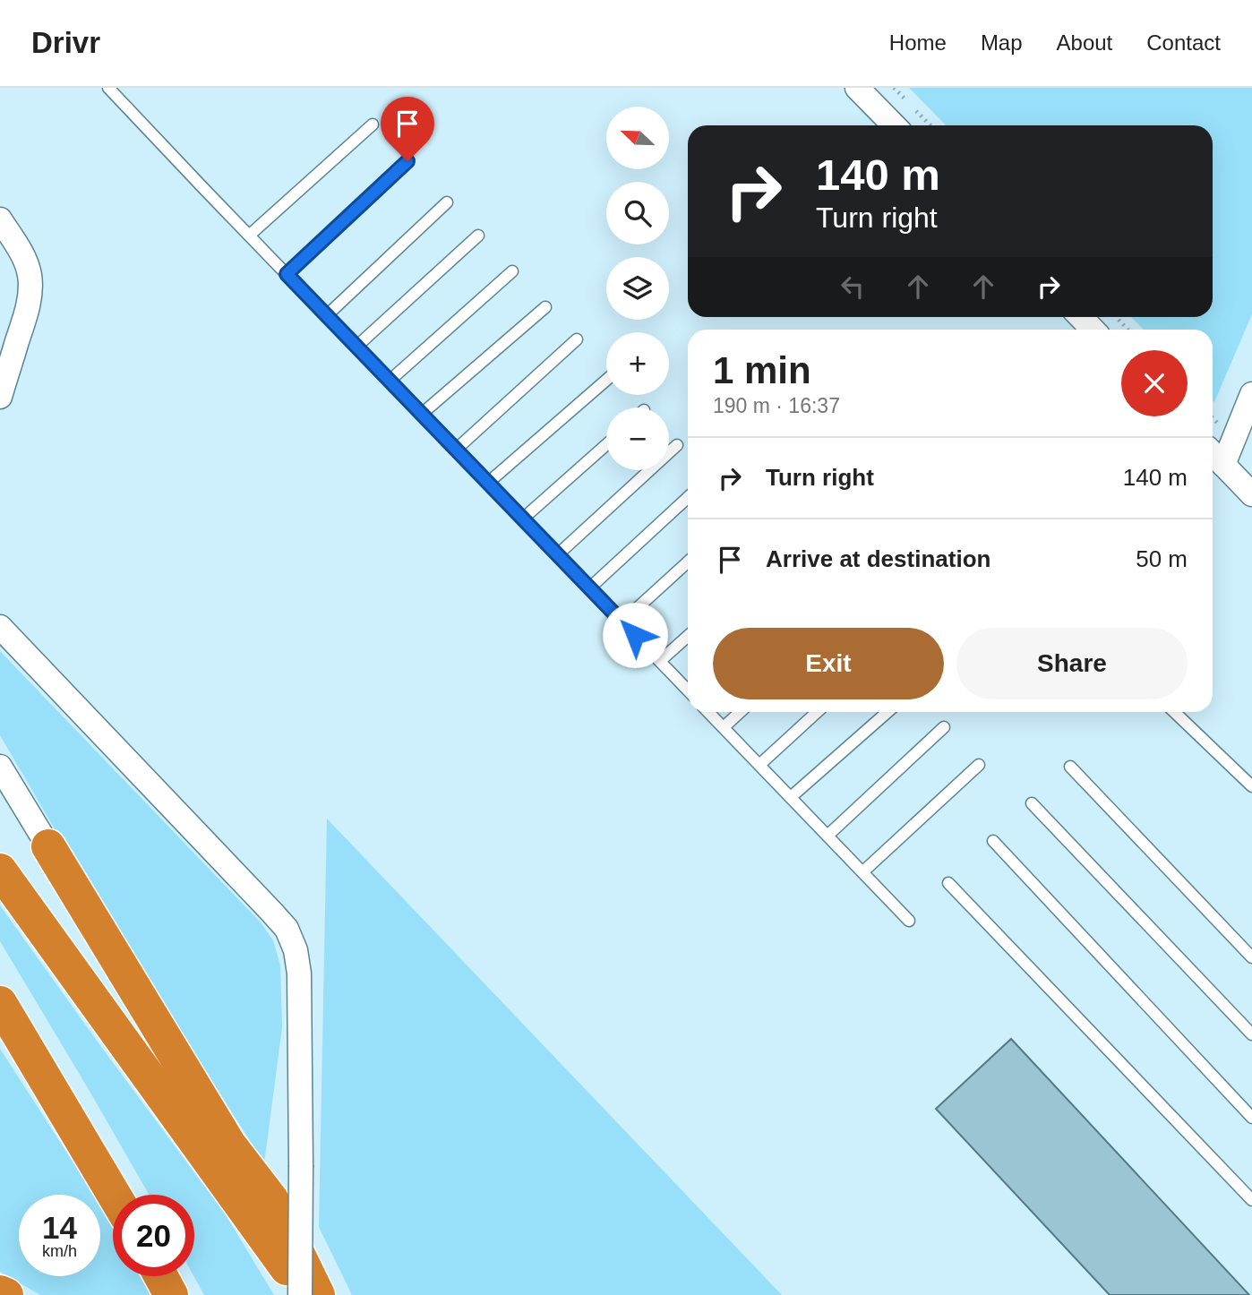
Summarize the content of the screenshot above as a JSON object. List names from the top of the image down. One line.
{"north":"top left","page":{"header":"Drivr","nav":["Home","Map","About","Contact"],"map_buttons":["+","−"],"turn":["140 m","Turn right"],"heading":["1 min","190 m · 16:37"],"list":[{"name":"Turn right","value":"140 m"},{"name":"Arrive at destination","value":"50 m"}],"buttons":["Exit","Share"],"speed":"14 km/h","limit":"20"}}
